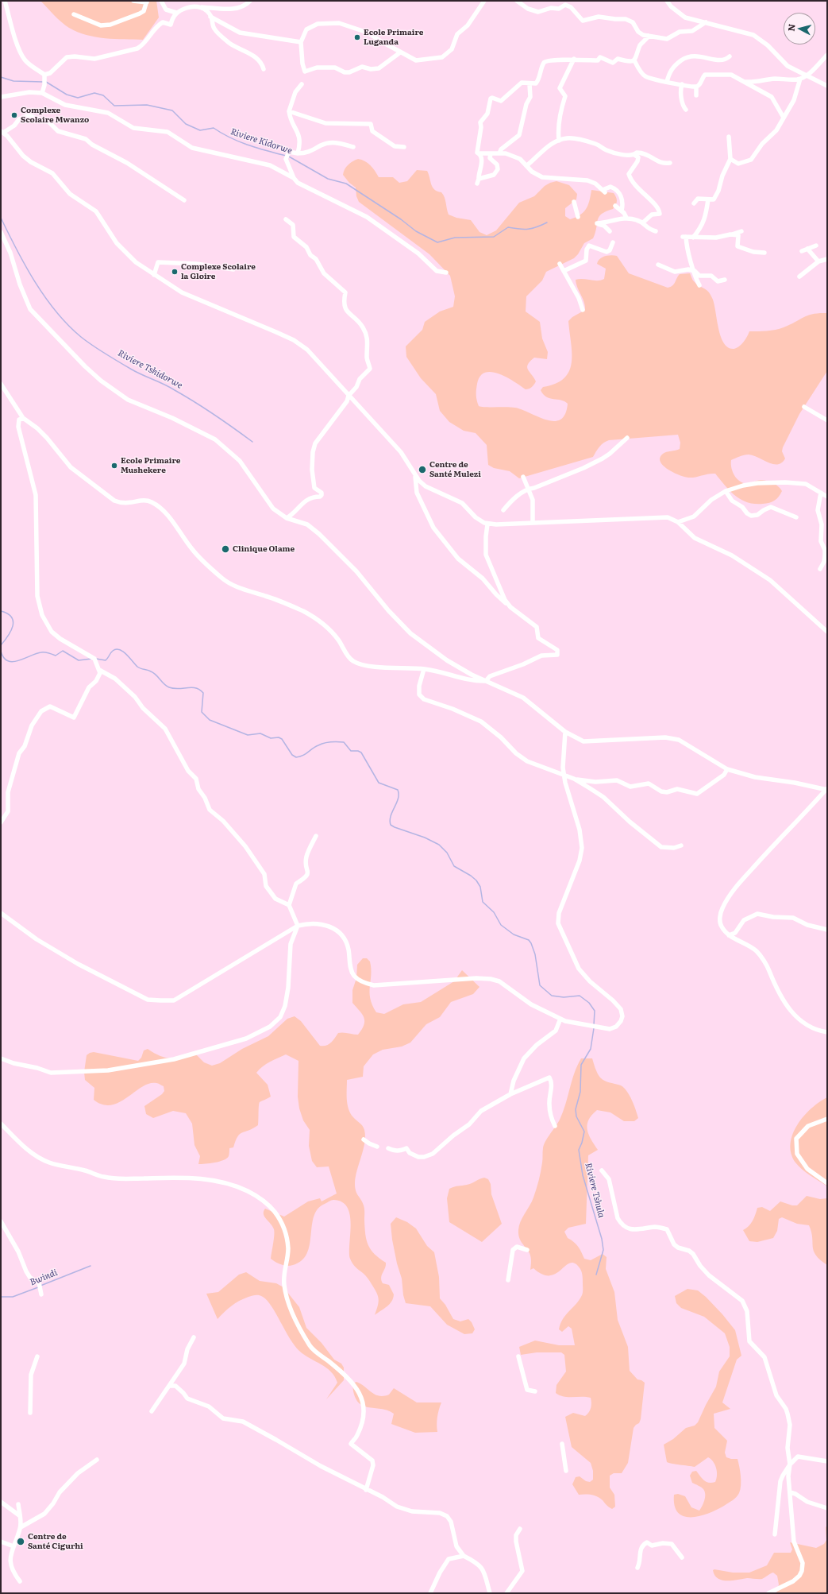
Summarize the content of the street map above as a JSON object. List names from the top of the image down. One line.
{"water":["Riviere Kidorwe","Riviere Tshidorwe","Riviere Tshula","Bwindi"],"places":["Ecole Primaire Luganda","Complexe Scolaire Mwanzo","Complexe Scolaire la Gloire","Ecole Primaire Mushekere","Centre de Santé Mulezi","Clinique Olame","Centre de Santé Cigurhi"],"north":"left"}
